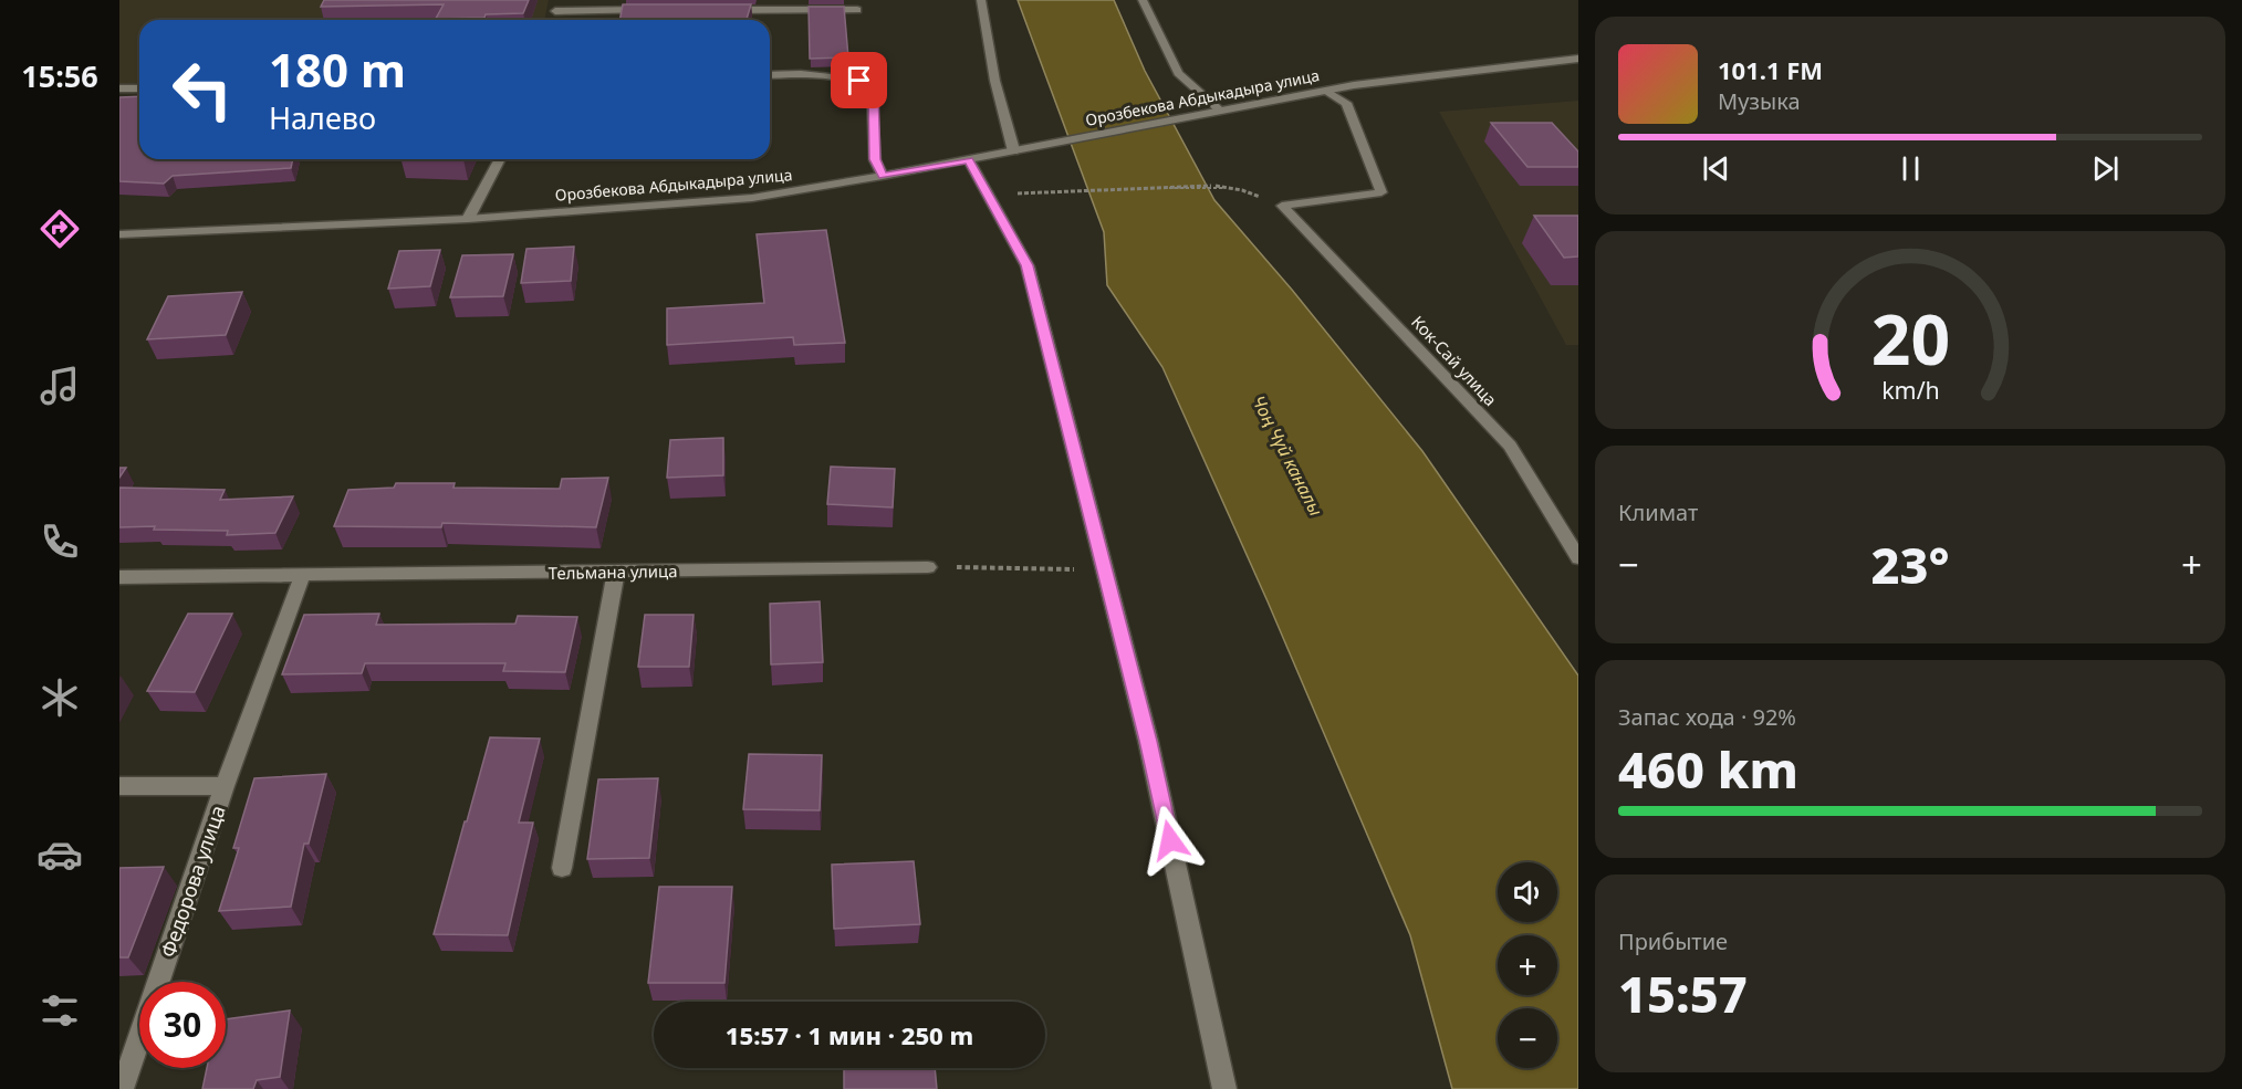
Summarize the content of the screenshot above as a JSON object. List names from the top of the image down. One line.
{"streets":{"street":["Орозбекова Абдыкадыра улица","Кок-Сай улица","Тельмана улица","Федорова улица"]},"crossings":[["Тельмана улица","Федорова улица"]],"water":["Чоң Чүй каналы"],"page":{"tabs":"15:56","turn":["180 m","Налево"],"song":["101.1 FM","Музыка"],"tile":["Климат",["Запас хода · 92%","460 km"],["Прибытие","15:57"]],"heat":["−","23°","+"],"map_buttons":["+","−"],"limit":"30","trip":"15:57 · 1 мин · 250 m","gauge":["20","km/h"]}}
